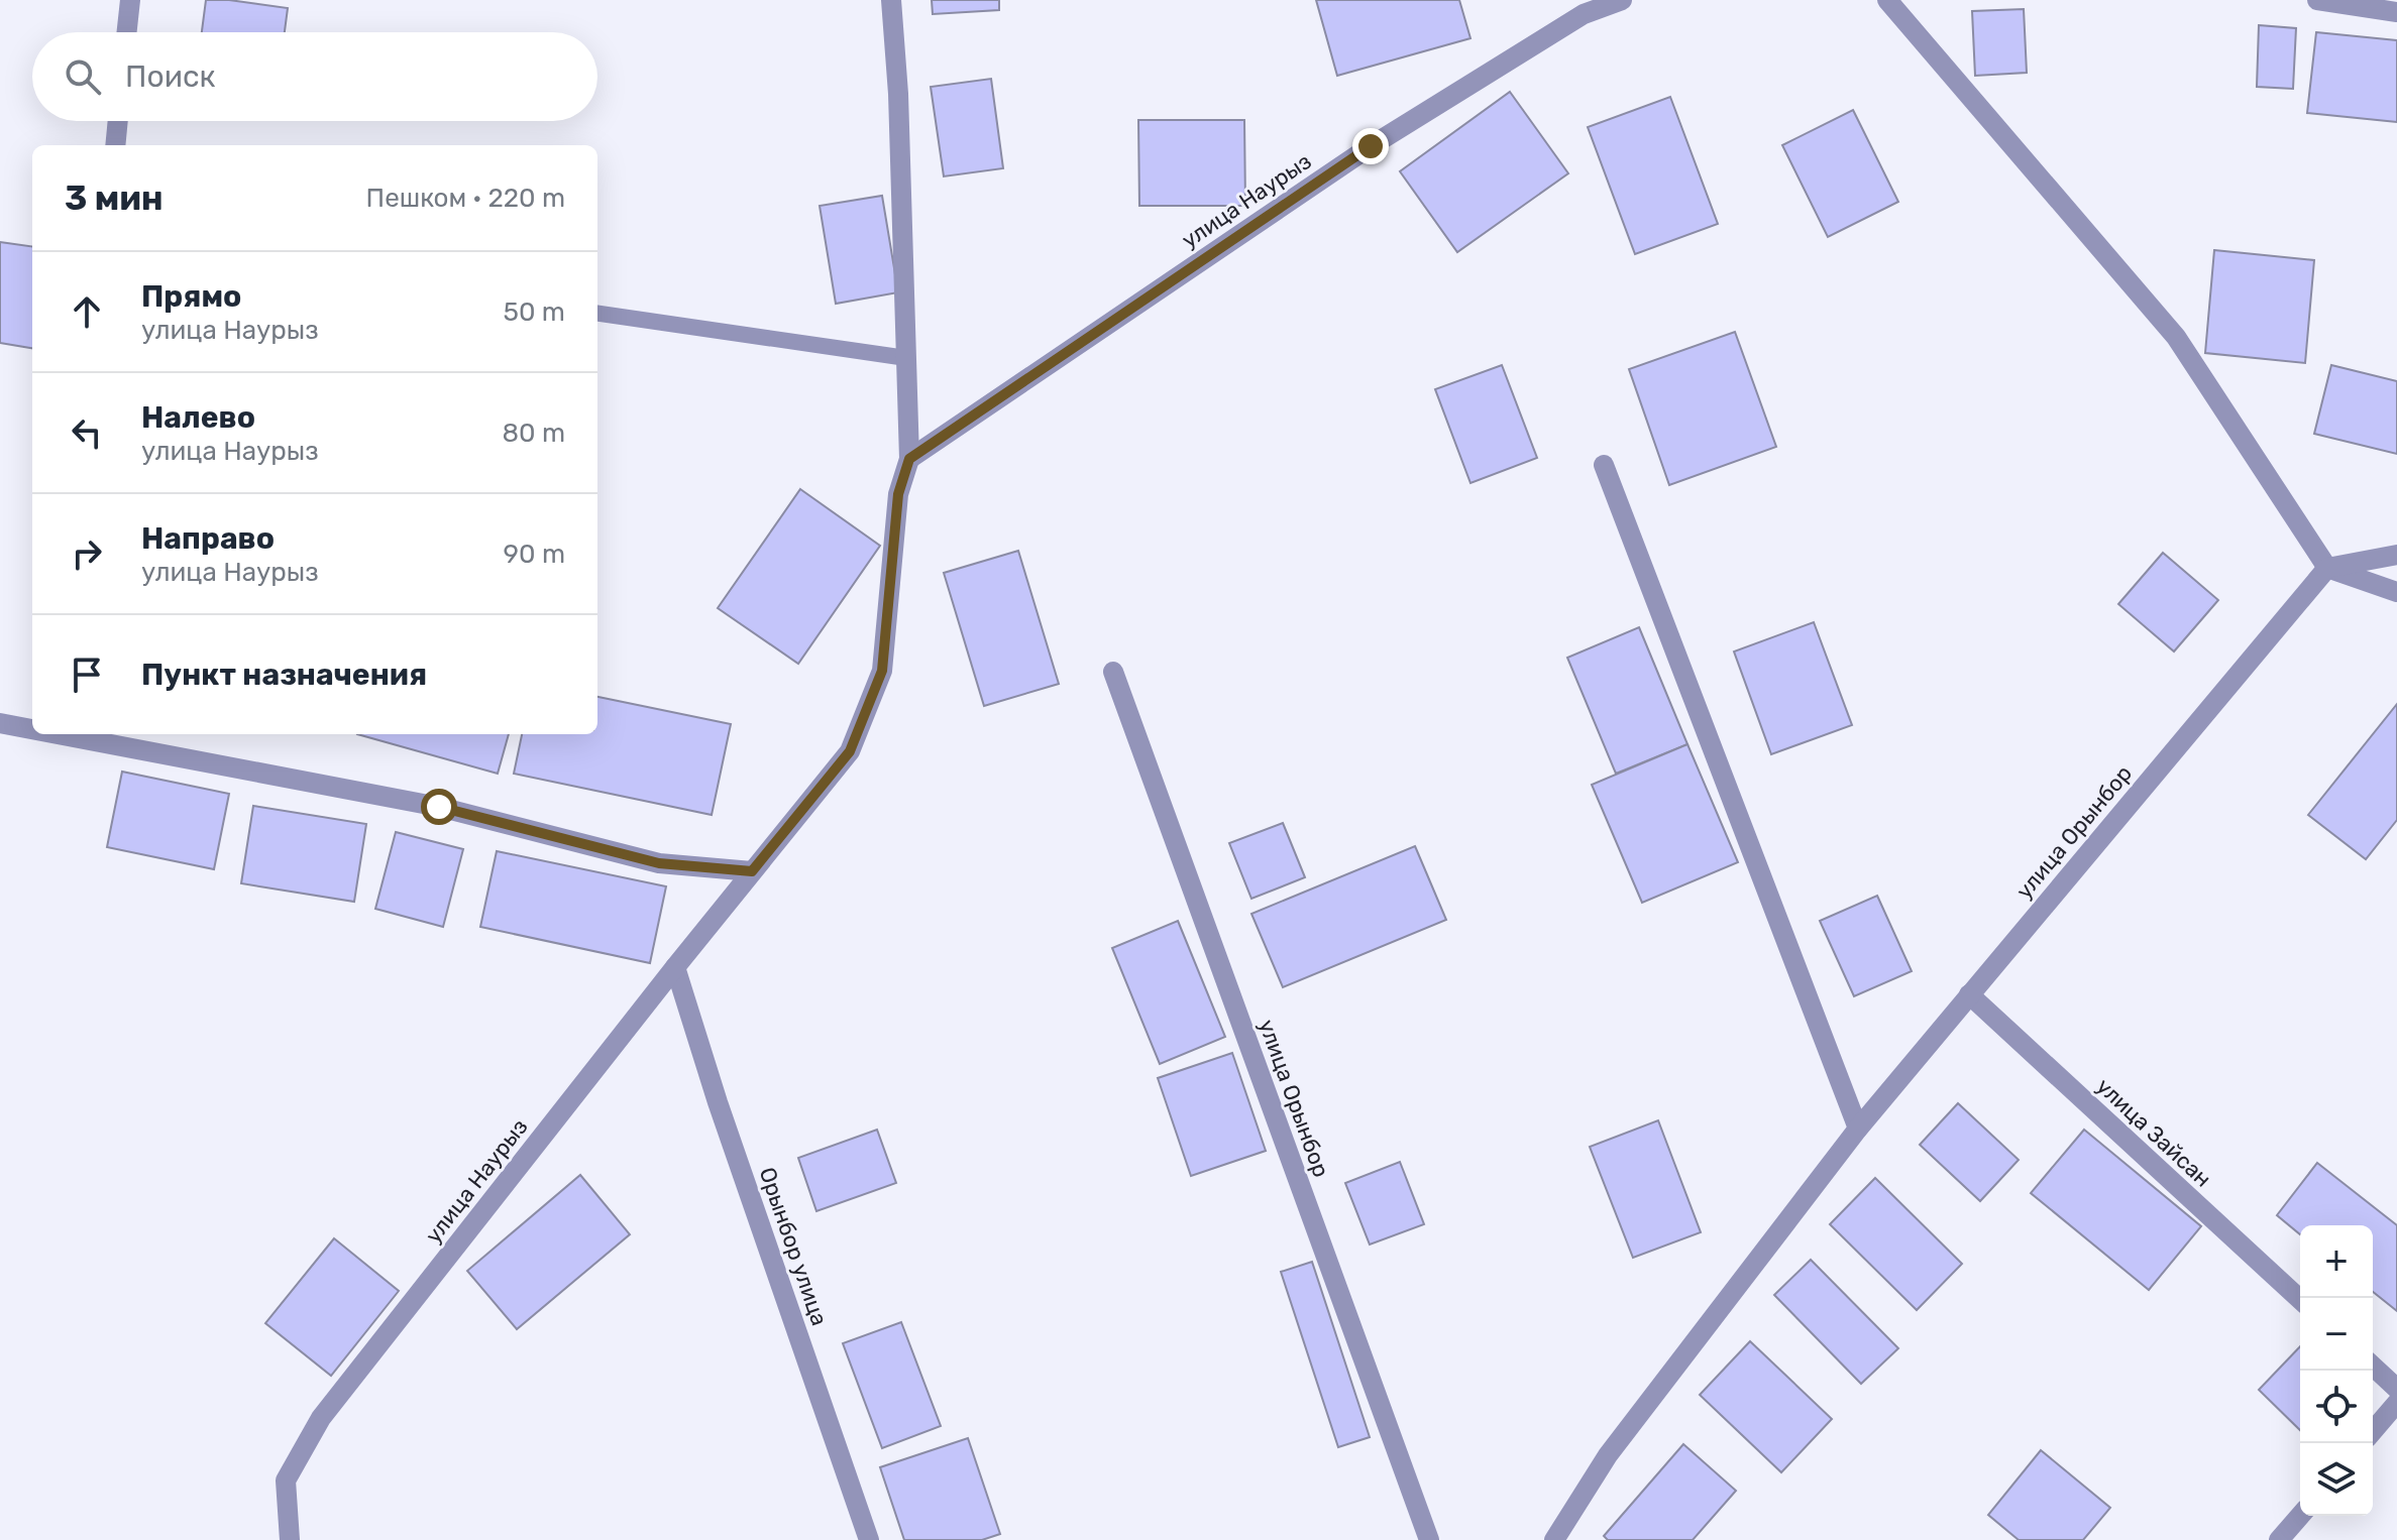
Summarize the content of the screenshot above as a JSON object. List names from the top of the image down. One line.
{"streets":{"street":["улица Наурыз","улица Орынбор","улица Зайсан","Орынбор улица"]},"crossings":[["улица Наурыз","Орынбор улица"],["улица Орынбор","улица Зайсан"]],"page":{"search":"Поиск","heading":["3 мин","Пешком · 220 m"],"list":[["Прямо","улица Наурыз","50 m"],["Налево","улица Наурыз","80 m"],["Направо","улица Наурыз","90 m"],"Пункт назначения"],"map_buttons":["+","−"]}}
